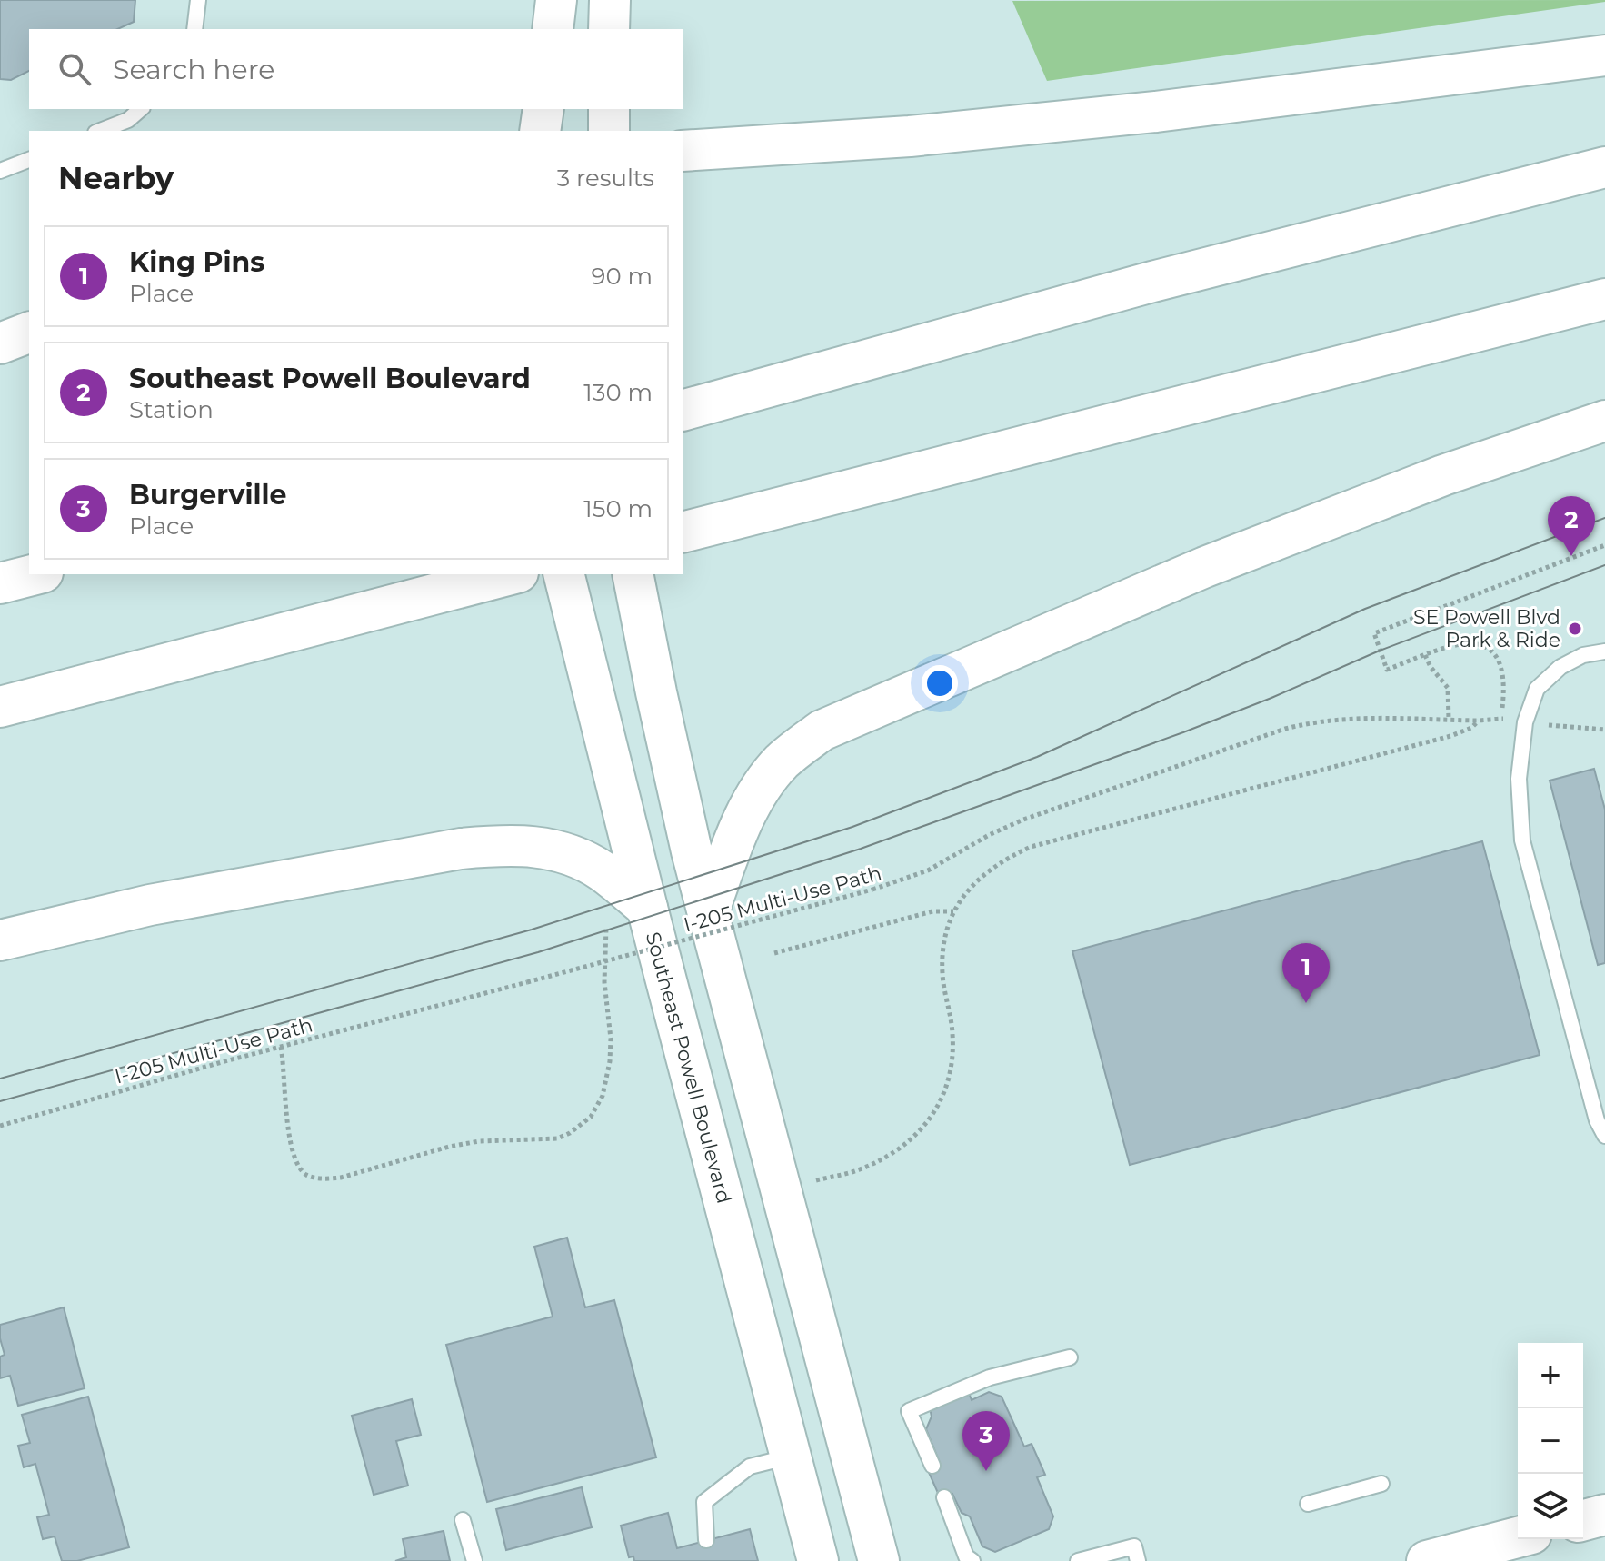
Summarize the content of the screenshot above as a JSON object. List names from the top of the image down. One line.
{"streets":{"main road":["Southeast Powell Boulevard"],"path":["I-205 Multi-Use Path"]},"places":["SE Powell Blvd Park & Ride"],"page":{"search":"Search here","heading":["Nearby","3 results"],"list":[{"mark":"1","name":"King Pins","note":"Place","value":"90 m"},{"mark":"2","name":"Southeast Powell Boulevard","note":"Station","value":"130 m"},{"mark":"3","name":"Burgerville","note":"Place","value":"150 m"}],"pins":["2","1","3"],"map_buttons":["+","−"]}}
